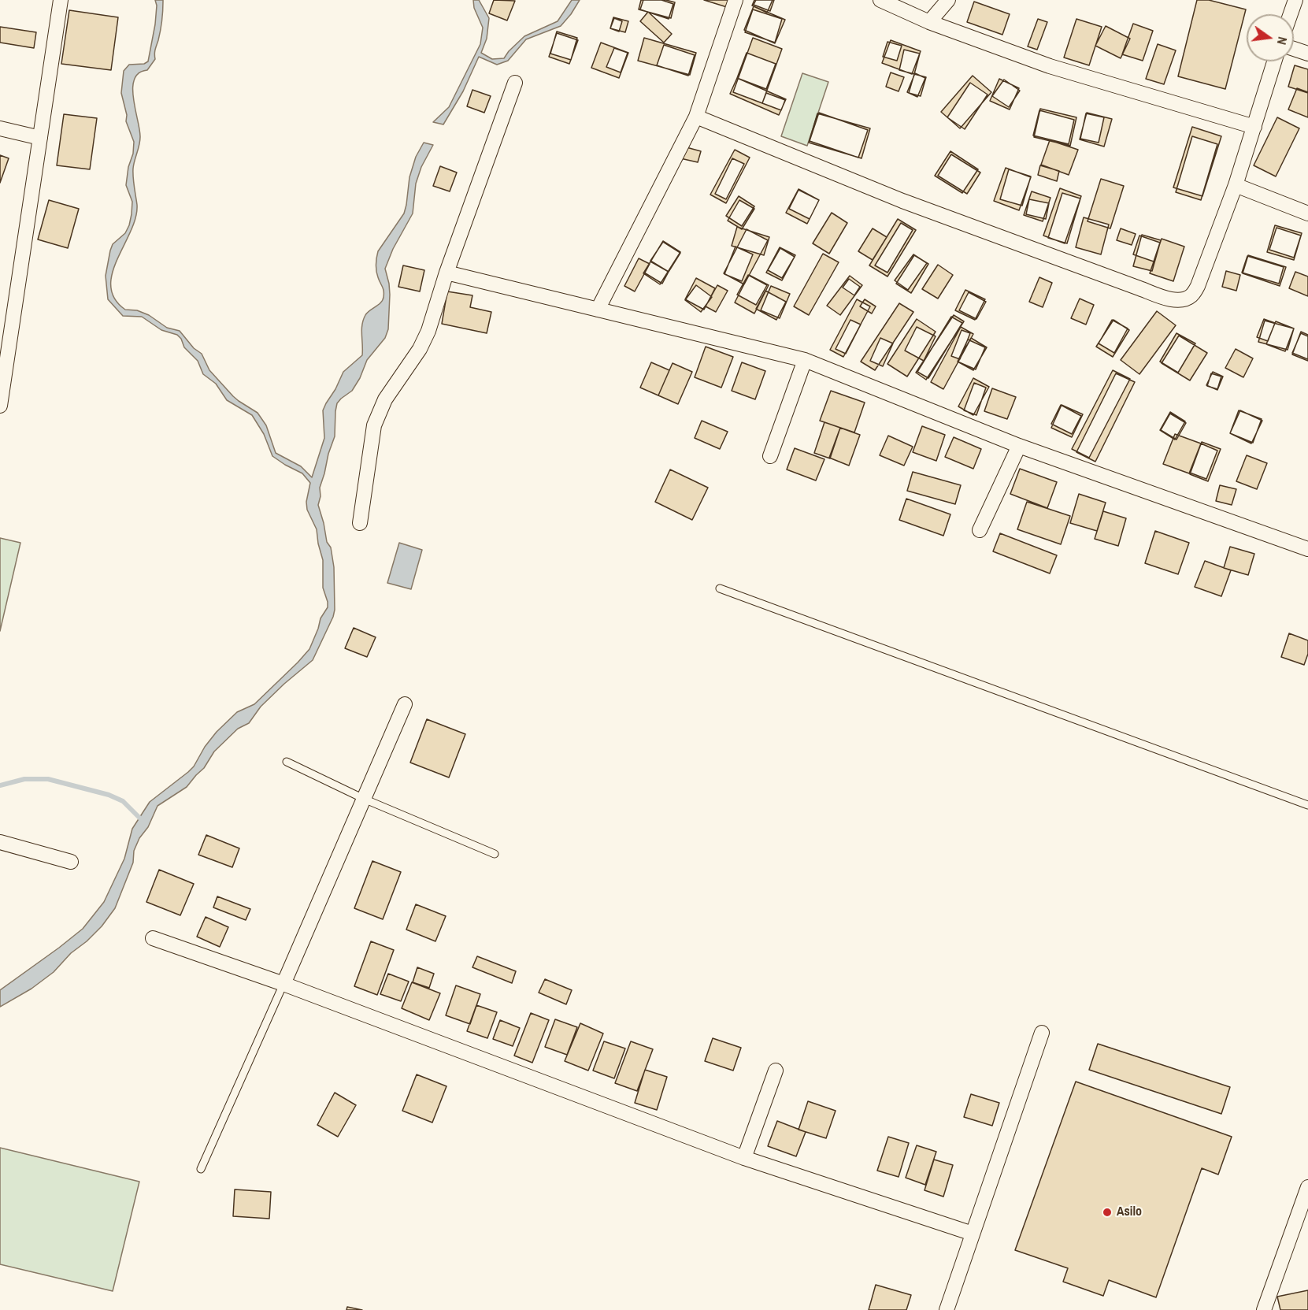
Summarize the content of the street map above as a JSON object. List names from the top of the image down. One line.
{"places":["Asilo"],"north":"right"}
